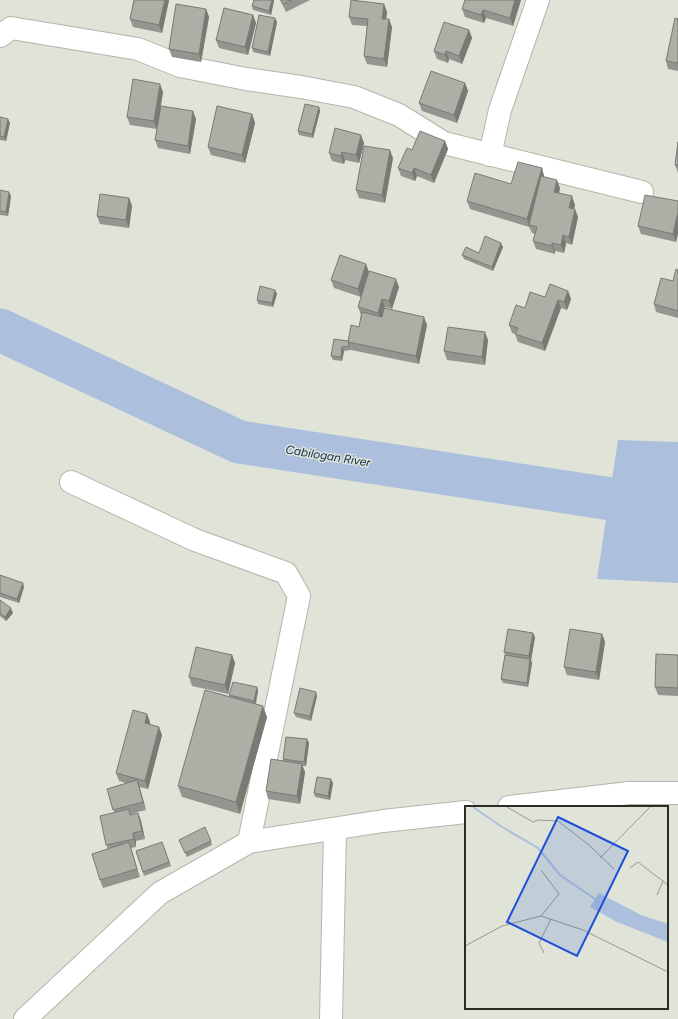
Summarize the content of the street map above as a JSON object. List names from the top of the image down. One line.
{"water":["Cabilogan River"]}
